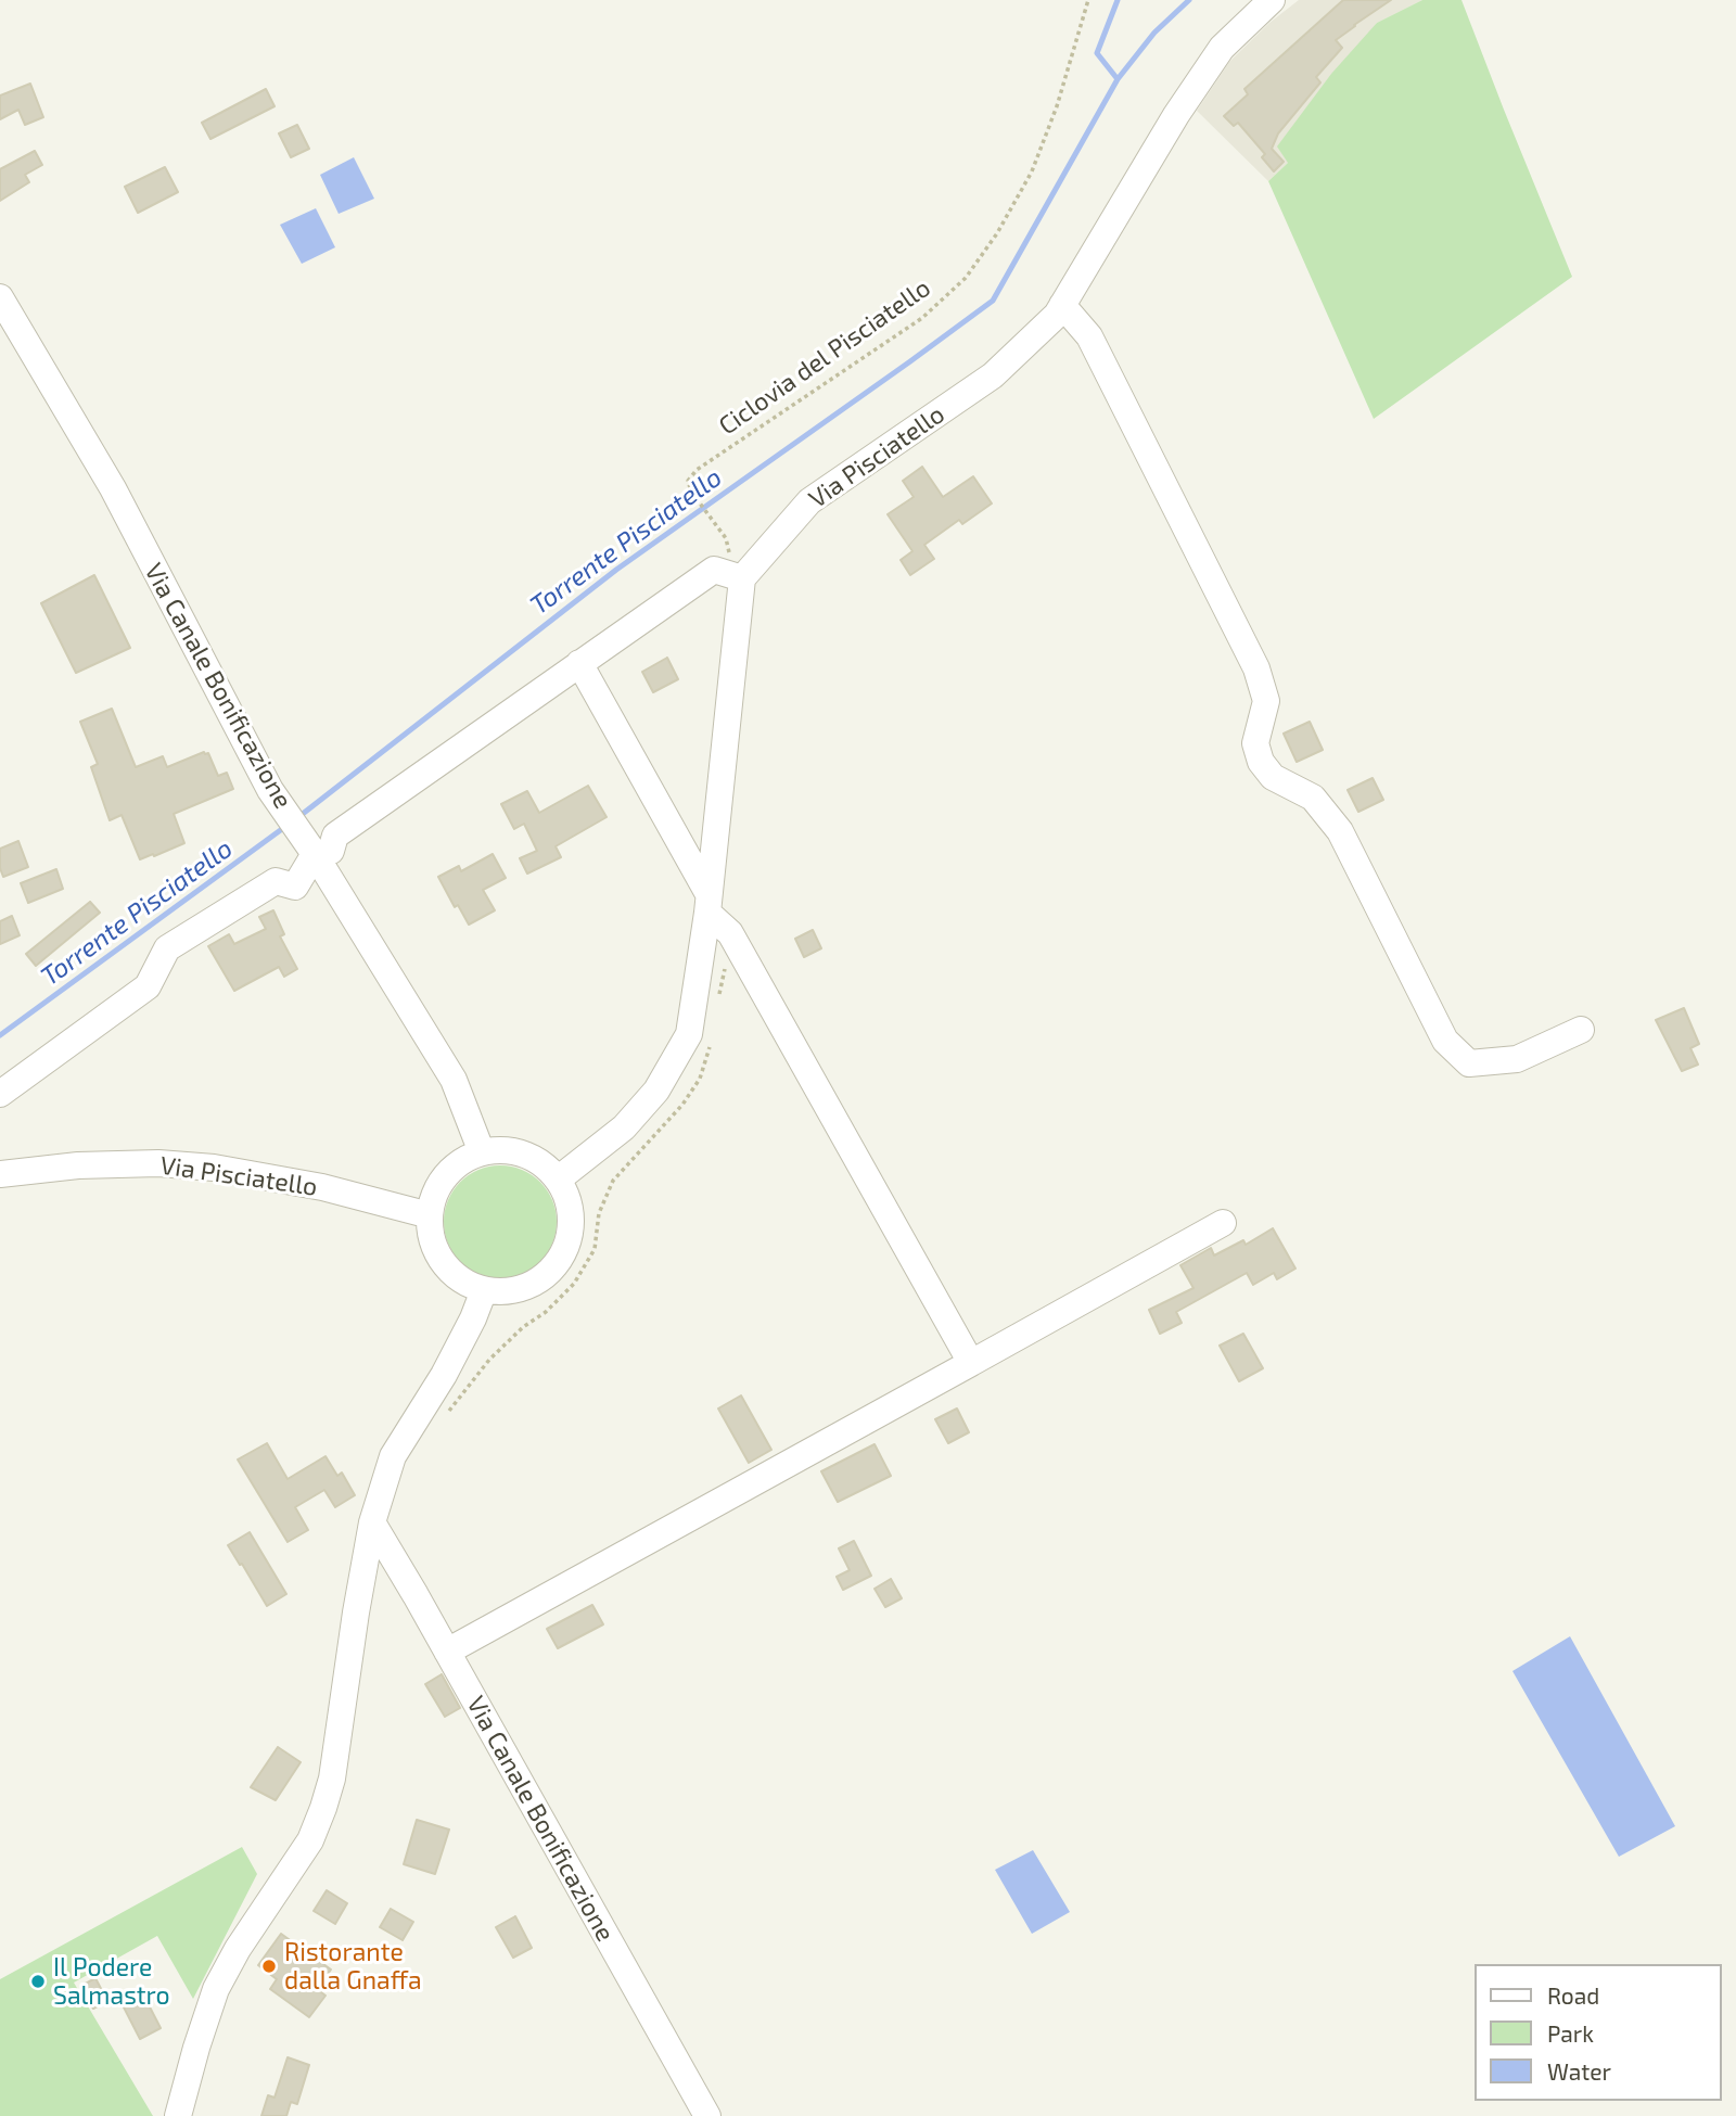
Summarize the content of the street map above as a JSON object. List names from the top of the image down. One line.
{"streets":{"street":["Via Pisciatello","Via Canale Bonificazione"],"path":["Ciclovia del Pisciatello"]},"crossings":[["Via Pisciatello","Via Canale Bonificazione"]],"water":["Torrente Pisciatello"],"places":["Ristorante dalla Gnaffa","Il Podere Salmastro"],"legend":["Road","Park","Water"]}
